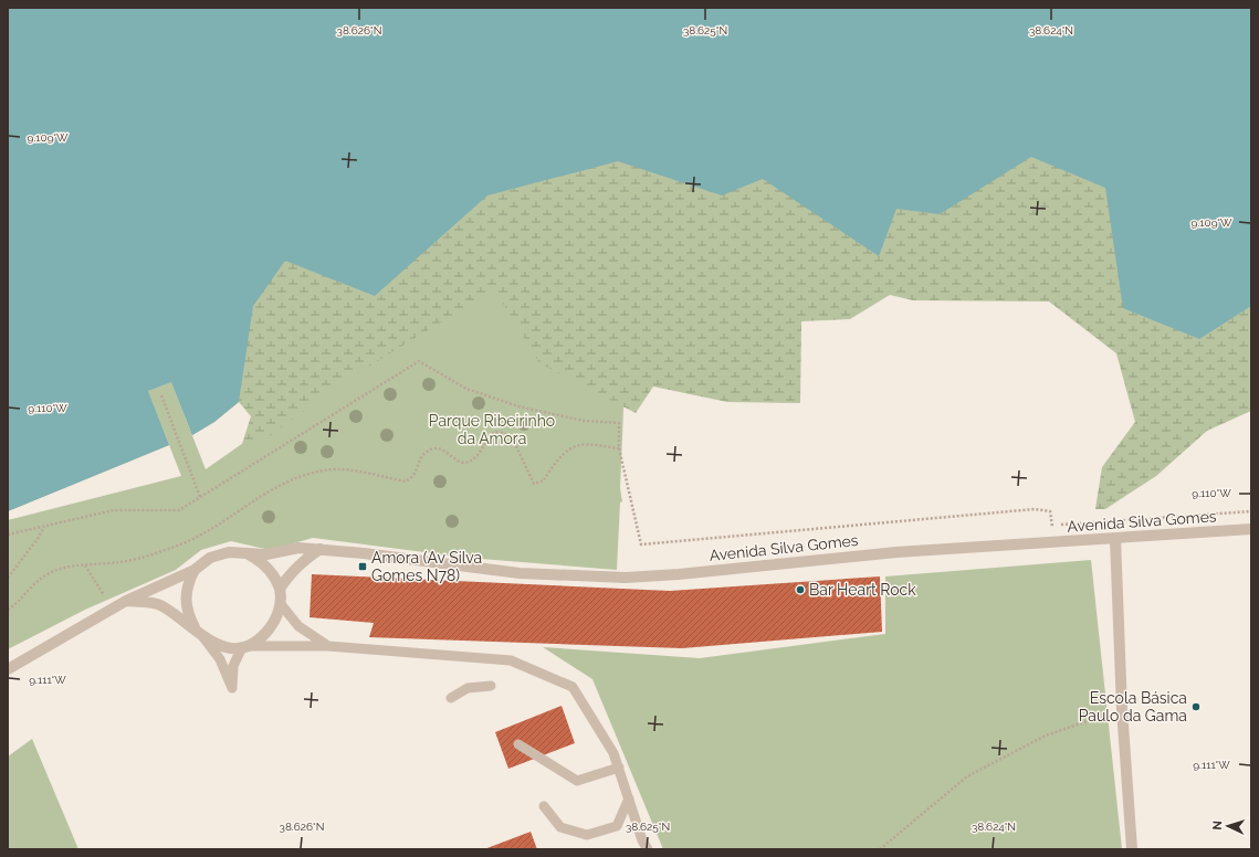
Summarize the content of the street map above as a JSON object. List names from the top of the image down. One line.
{"streets":{"street":["Avenida Silva Gomes"]},"parks":["Parque Ribeirinho da Amora"],"places":{"transit":["Amora (Av Silva Gomes N78)"],"other":["Bar Heart Rock","Escola Básica Paulo da Gama"]},"north":"left","coordinates":["38.626°N","38.625°N","38.624°N","9.109°W","9.110°W","9.111°W"]}
